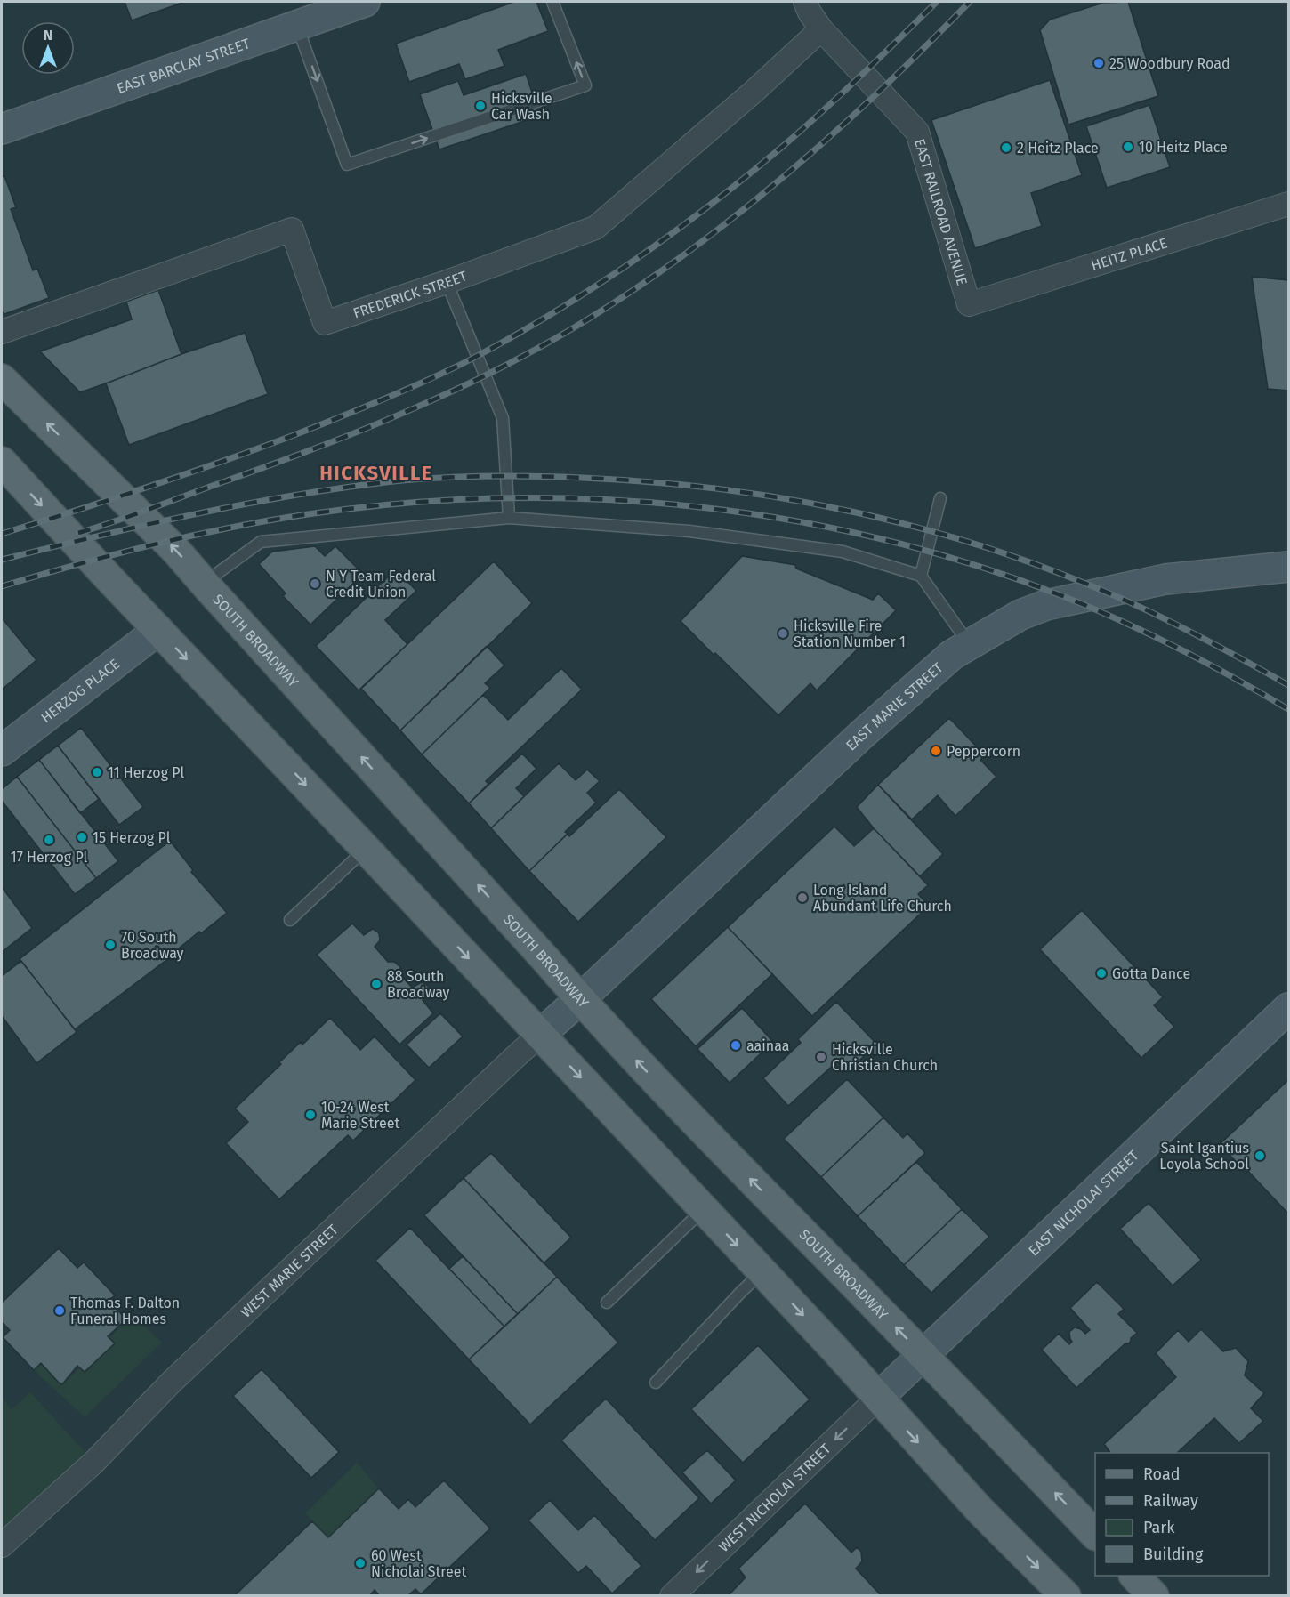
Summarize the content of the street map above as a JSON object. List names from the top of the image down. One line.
{"streets":{"main road":["EAST BARCLAY STREET","SOUTH BROADWAY","HERZOG PLACE","EAST MARIE STREET","EAST NICHOLAI STREET","WEST MARIE STREET"],"street":["EAST RAILROAD AVENUE","HEITZ PLACE","FREDERICK STREET","WEST NICHOLAI STREET"]},"crossings":[["EAST RAILROAD AVENUE","HEITZ PLACE"],["EAST RAILROAD AVENUE","FREDERICK STREET"],["SOUTH BROADWAY","EAST MARIE STREET"],["SOUTH BROADWAY","EAST NICHOLAI STREET"],["SOUTH BROADWAY","WEST MARIE STREET"],["EAST MARIE STREET","WEST MARIE STREET"],["EAST NICHOLAI STREET","WEST NICHOLAI STREET"]],"one_way":["WEST NICHOLAI STREET"],"districts":["HICKSVILLE"],"places":["25 Woodbury Road","Hicksville Car Wash","10 Heitz Place","2 Heitz Place","N Y Team Federal Credit Union","Hicksville Fire Station Number 1","Peppercorn","11 Herzog Pl","15 Herzog Pl","17 Herzog Pl","Long Island Abundant Life Church","70 South Broadway","Gotta Dance","88 South Broadway","aainaa","Hicksville Christian Church","10-24 West Marie Street","Saint Igantius Loyola School","Thomas F. Dalton Funeral Homes","60 West Nicholai Street"],"legend":["Road","Railway","Park","Building"],"north":"top"}
